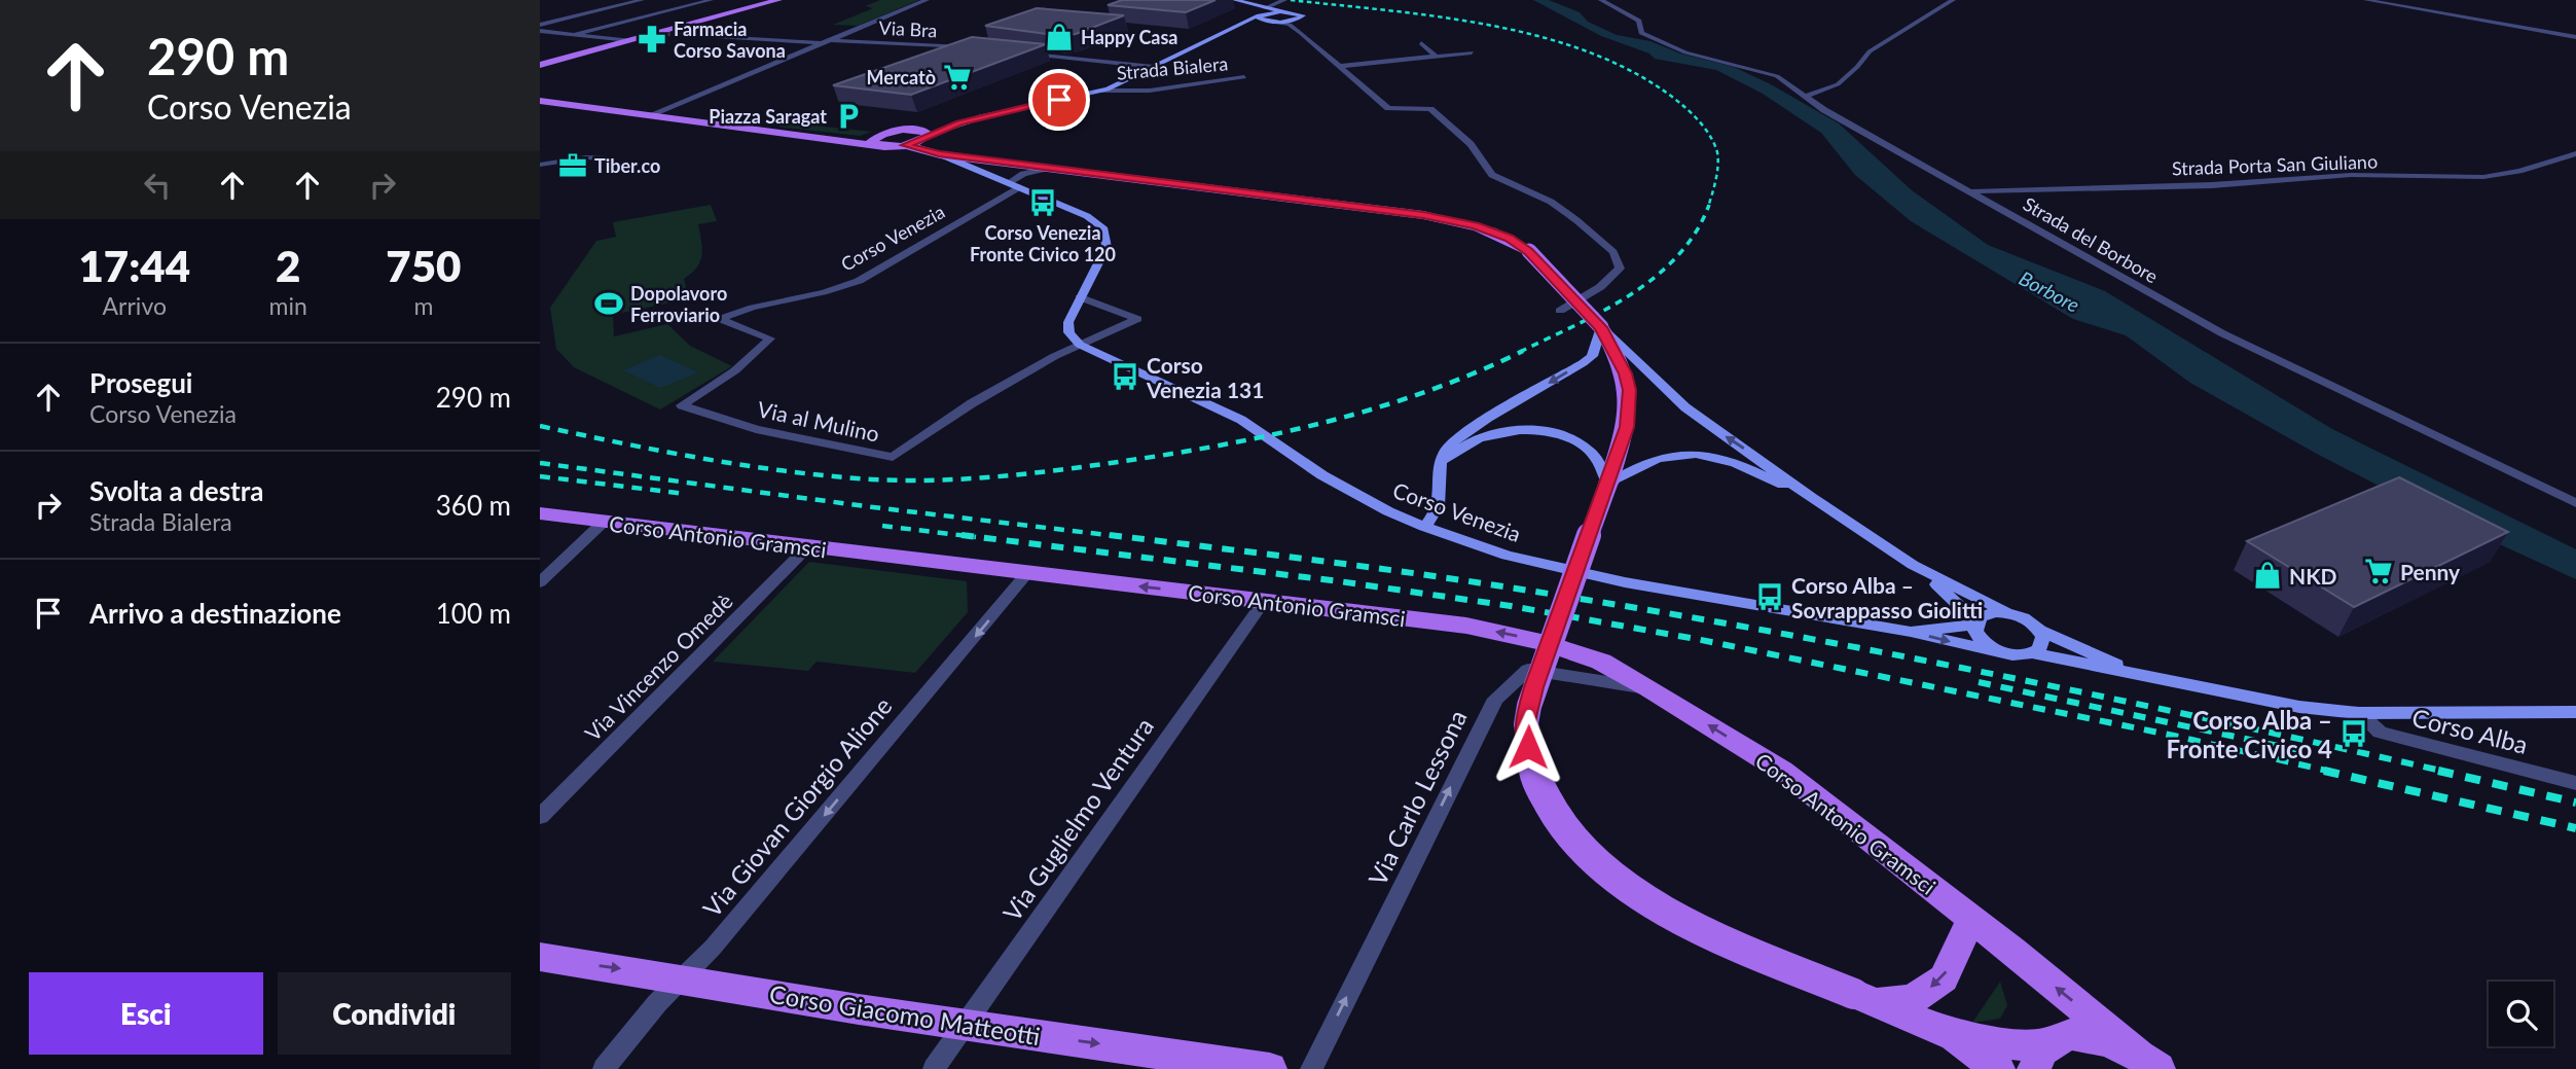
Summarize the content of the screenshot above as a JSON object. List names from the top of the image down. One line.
{"streets":{"main road":["Corso Venezia","Corso Antonio Gramsci","Corso Giacomo Matteotti"],"street":["Via Bra","Strada Bialera","Strada Porta San Giuliano","Strada del Borbore","Via al Mulino","Via Vincenzo Omedè","Corso Alba","Via Carlo Lessona","Via Giovan Giorgio Alione","Via Guglielmo Ventura"]},"crossings":[["Strada Porta San Giuliano","Strada del Borbore"],["Corso Venezia","Via al Mulino"],["Corso Venezia","Corso Alba"],["Corso Antonio Gramsci","Via Vincenzo Omedè"],["Corso Antonio Gramsci","Via Carlo Lessona"],["Corso Antonio Gramsci","Via Giovan Giorgio Alione"],["Corso Antonio Gramsci","Via Guglielmo Ventura"],["Via Giovan Giorgio Alione","Corso Giacomo Matteotti"],["Via Guglielmo Ventura","Corso Giacomo Matteotti"]],"one_way":["Corso Antonio Gramsci","Via Carlo Lessona","Via Giovan Giorgio Alione","Corso Giacomo Matteotti"],"water":["Borbore"],"places":{"shop":["Happy Casa","NKD"],"pharmacy":["Farmacia Corso Savona"],"supermarket":["Mercatò","Penny"],"parking":["Piazza Saragat"],"office":["Tiber.co"],"bus stop":["Corso Venezia Fronte Civico 120","Corso Venezia 131","Corso Alba – Sovrappasso Giolitti","Corso Alba – Fronte Civico 4"],"sports":["Dopolavoro Ferroviario"]},"page":{"turn":["290 m","Corso Venezia"],"eta":["17:44","Arrivo","2","min","750","m"],"list":[{"name":"Prosegui","note":"Corso Venezia","value":"290 m"},{"name":"Svolta a destra","note":"Strada Bialera","value":"360 m"},{"name":"Arrivo a destinazione","value":"100 m"}],"buttons":["Esci","Condividi"]}}
